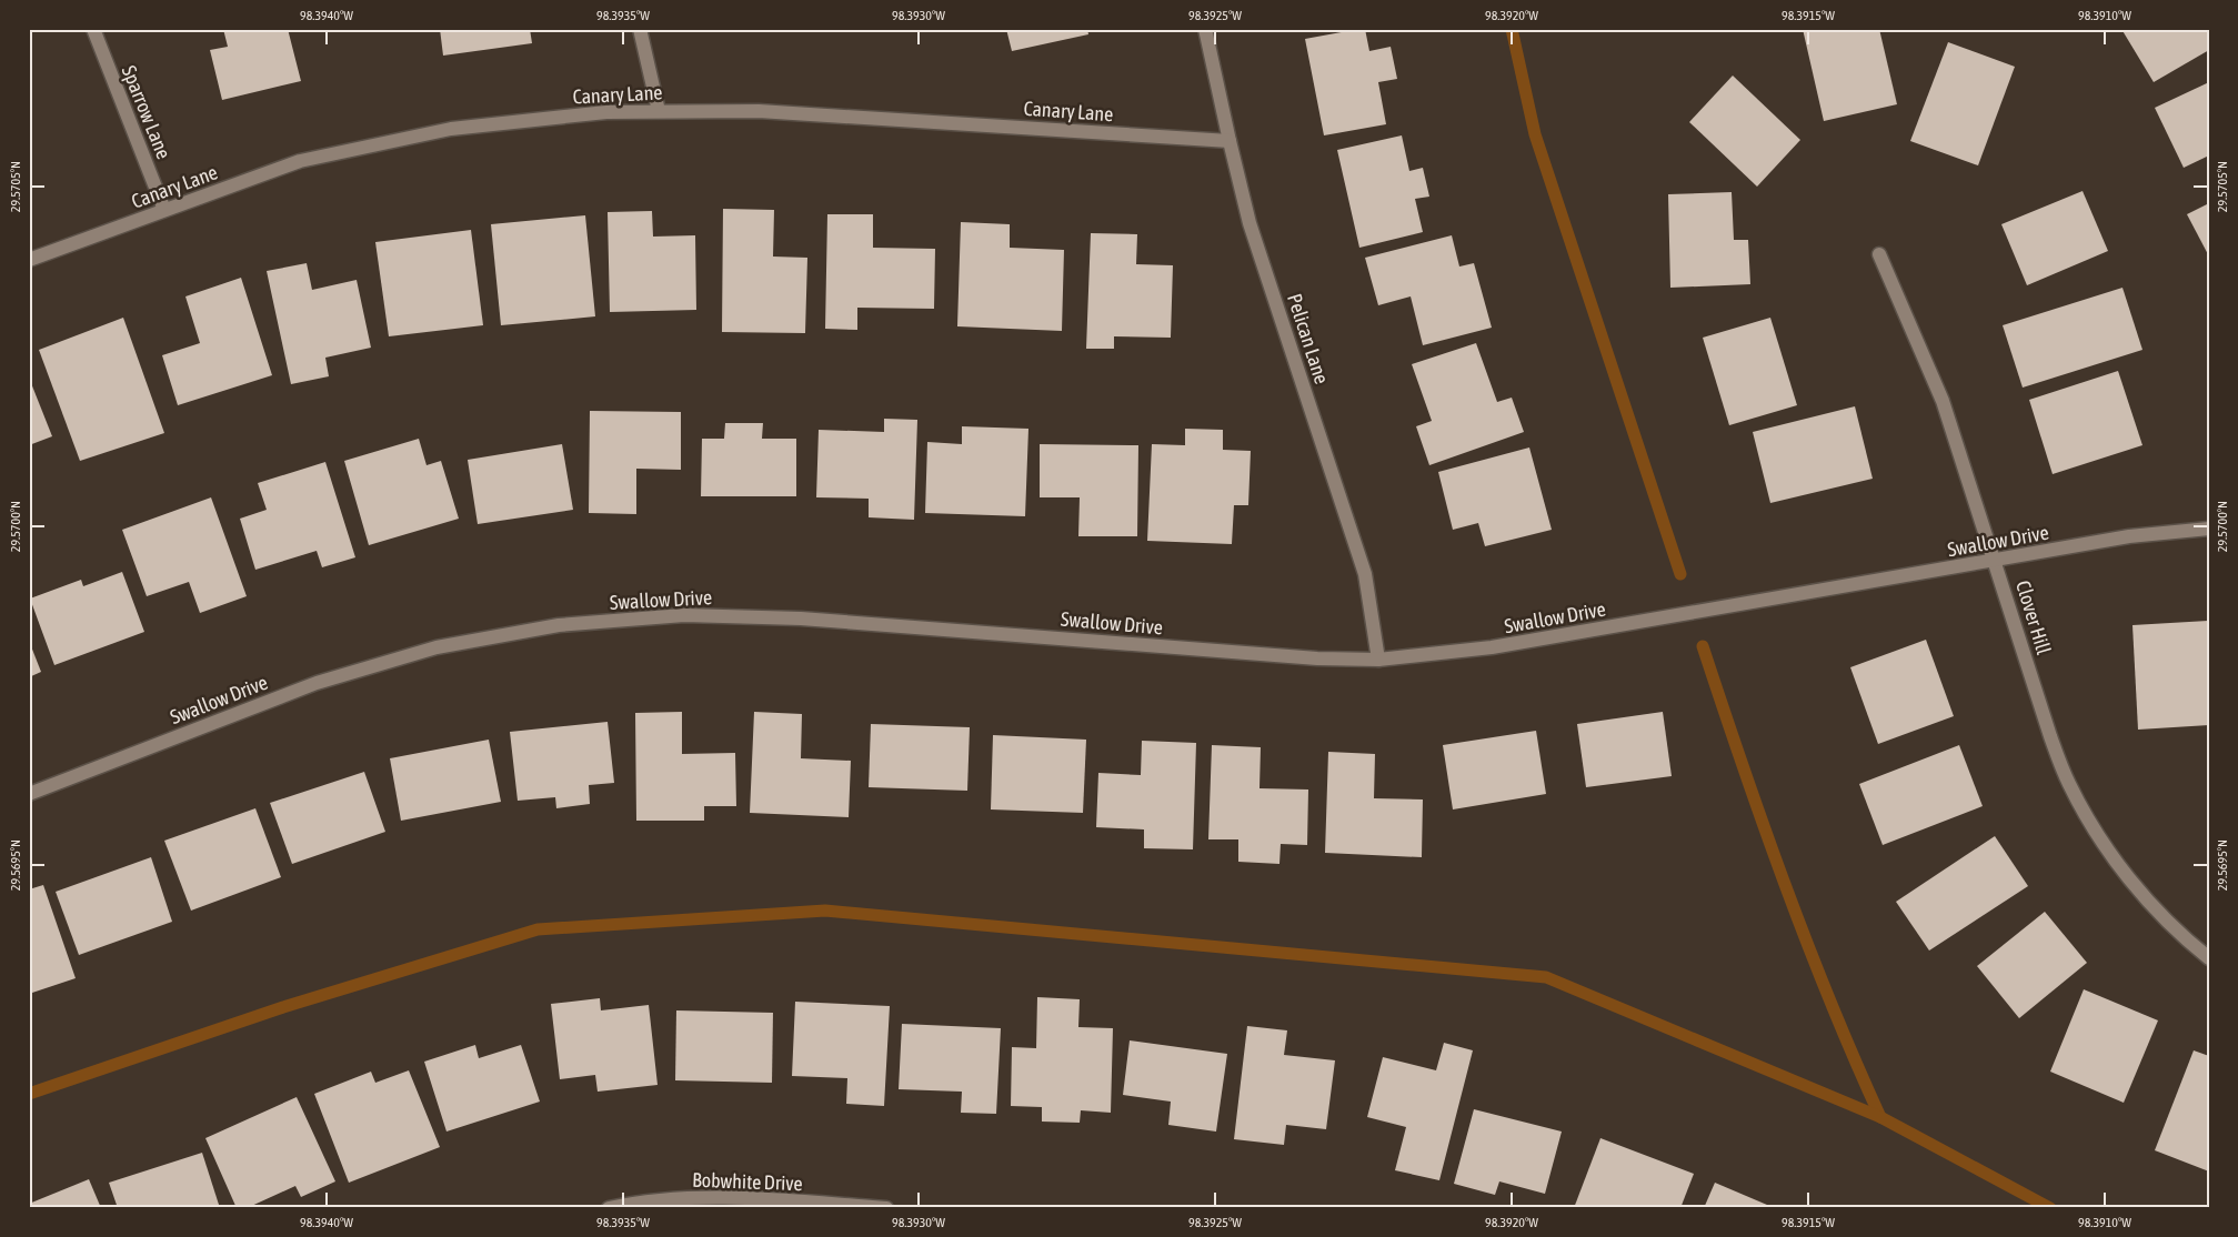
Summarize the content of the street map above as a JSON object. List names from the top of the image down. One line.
{"streets":{"street":["Canary Lane","Sparrow Lane","Pelican Lane","Swallow Drive","Clover Hill","Bobwhite Drive"]},"crossings":[["Canary Lane","Sparrow Lane"],["Canary Lane","Pelican Lane"],["Pelican Lane","Swallow Drive"],["Swallow Drive","Clover Hill"]],"coordinates":["98.3940°W","98.3935°W","98.3930°W","98.3925°W","98.3920°W","98.3915°W","98.3910°W","29.5705°N","29.5700°N","29.5695°N"]}
